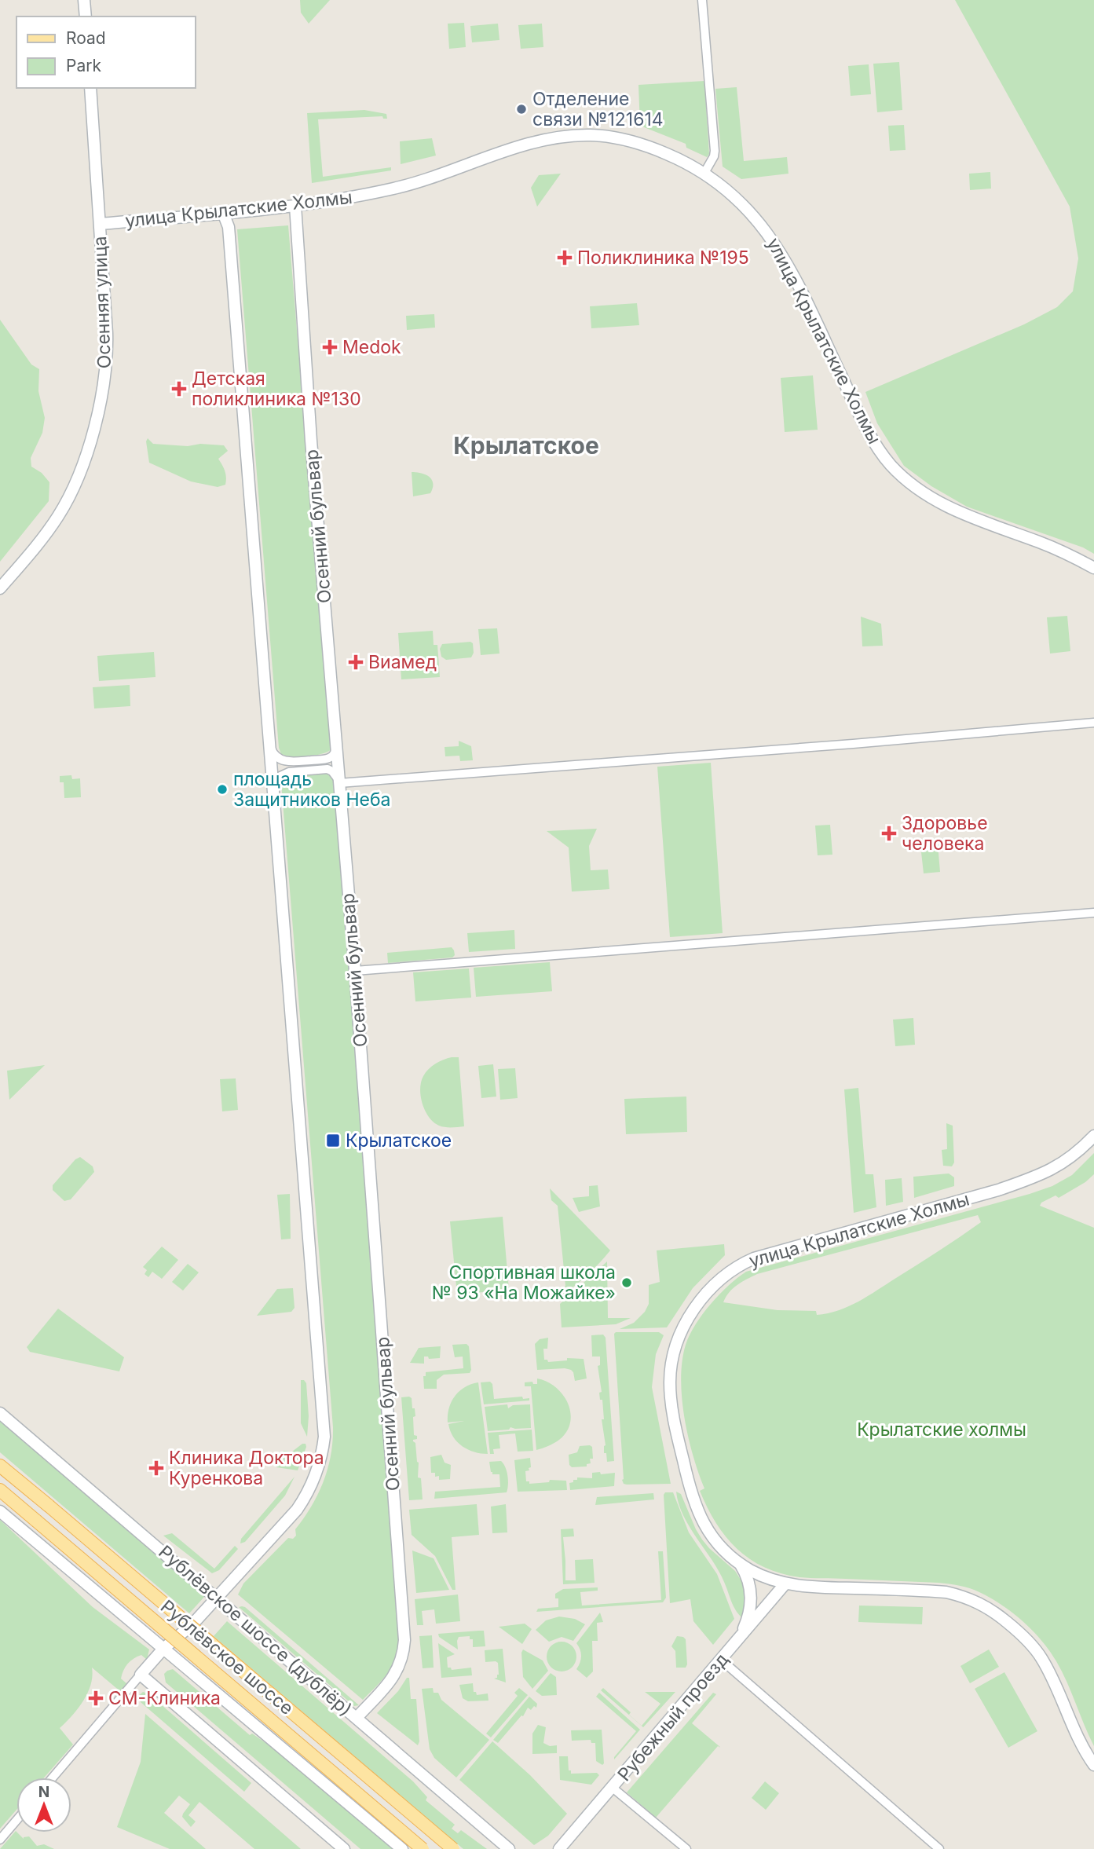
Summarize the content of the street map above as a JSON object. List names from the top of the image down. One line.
{"streets":{"main road":["Рублёвское шоссе"],"street":["улица Крылатские Холмы","Осенняя улица","Осенний бульвар","Рублёвское шоссе (дублёр)","Рубежный проезд"]},"crossings":[["улица Крылатские Холмы","Осенняя улица"],["улица Крылатские Холмы","Осенний бульвар"],["улица Крылатские Холмы","Рубежный проезд"],["Осенний бульвар","Рублёвское шоссе (дублёр)"]],"districts":["Крылатское"],"parks":["Крылатские холмы"],"places":{"other":["Отделение связи №121614","площадь Защитников Неба","Спортивная школа № 93 «На Можайке»"],"health":["Поликлиника №195","Medok","Детская поликлиника №130","Виамед","Здоровье человека","Клиника Доктора Куренкова","СМ-Клиника"],"transit":["Крылатское"]},"legend":["Road","Park"],"north":"top"}
